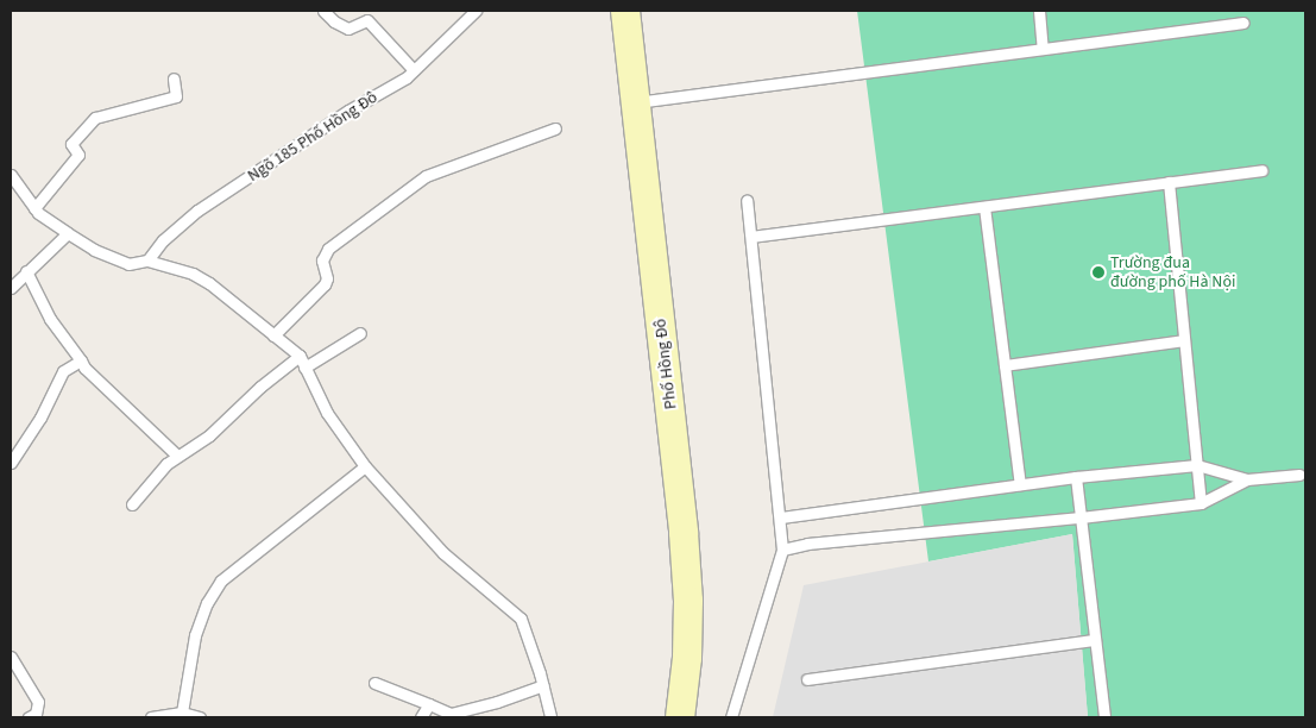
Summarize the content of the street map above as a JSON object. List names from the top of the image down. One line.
{"streets":{"street":["Phố Hồng Đô"],"lane":["Ngõ 185 Phố Hồng Đô"]},"places":["Trường đua đường phố Hà Nội"]}
